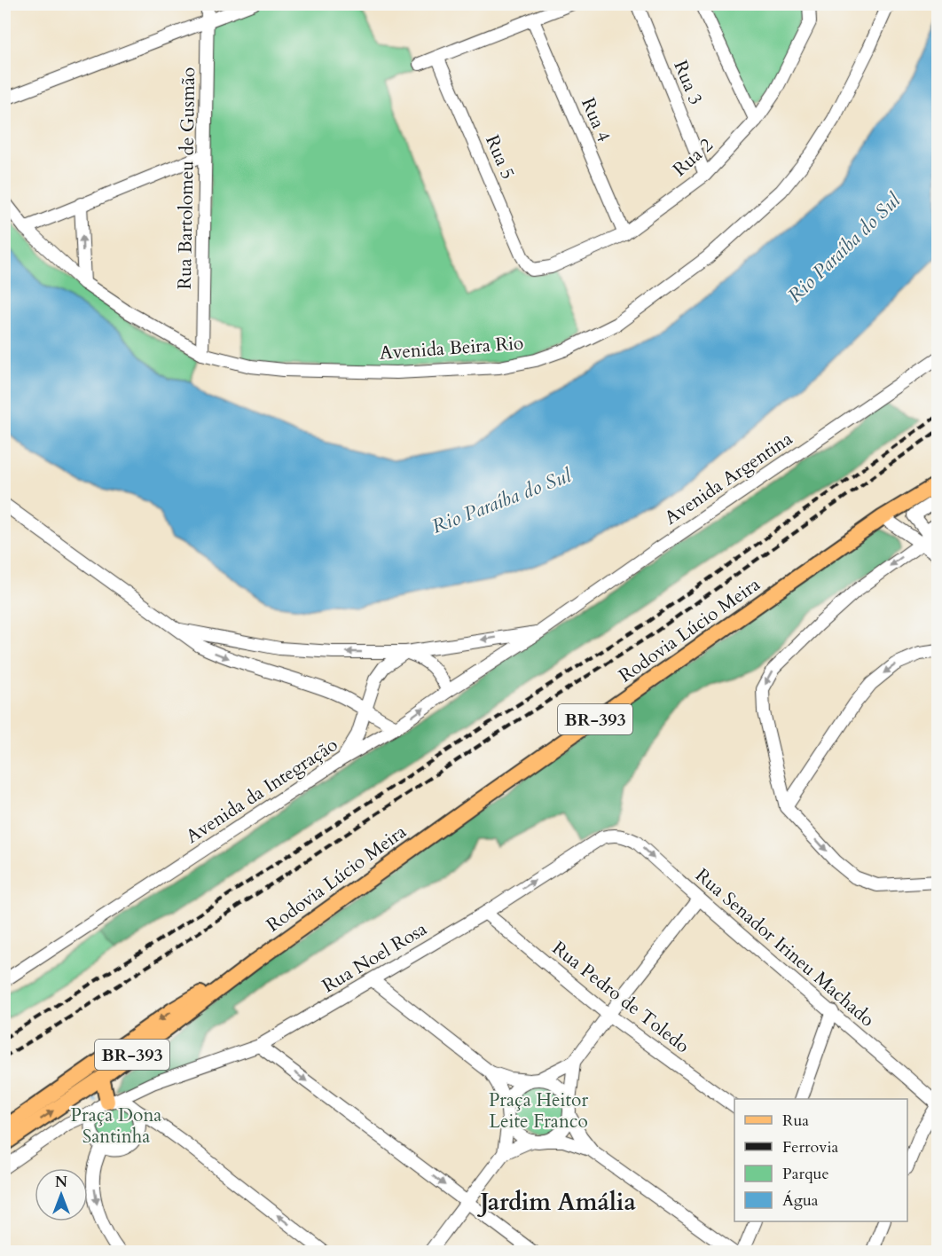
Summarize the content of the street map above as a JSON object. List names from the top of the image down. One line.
{"streets":{"main road":["Rodovia Lúcio Meira","BR-393"],"street":["Rua 3","Rua 4","Rua 5","Rua 2","Rua Bartolomeu de Gusmão","Avenida Beira Rio","Avenida Argentina","Avenida da Integração","Rua Senador Irineu Machado","Rua Noel Rosa","Rua Pedro de Toledo"]},"crossings":[["Rua 3","Rua 2"],["Rua 4","Rua 2"],["Rua 5","Rua 2"],["Rua Bartolomeu de Gusmão","Avenida Beira Rio"],["Avenida Argentina","Avenida da Integração"],["Rua Senador Irineu Machado","Rua Noel Rosa"],["Rua Noel Rosa","Rua Pedro de Toledo"]],"districts":["Jardim Amália"],"water":["Rio Paraíba do Sul"],"parks":["Praça Heitor Leite Franco","Praça Dona Santinha"],"legend":["Rua","Ferrovia","Parque","Água"],"north":"top"}
